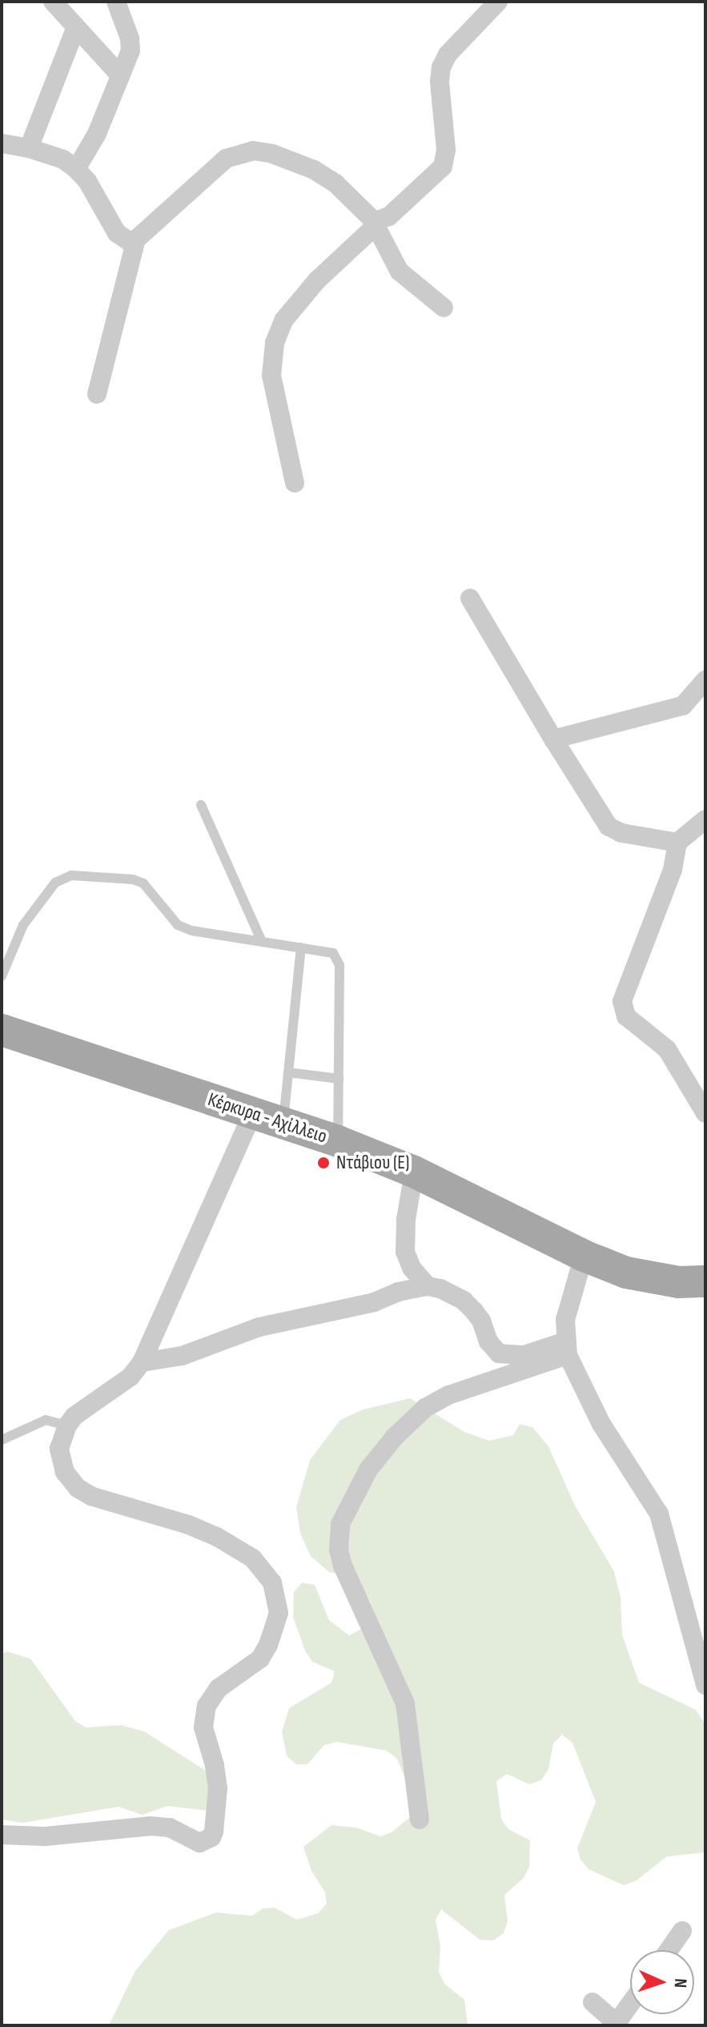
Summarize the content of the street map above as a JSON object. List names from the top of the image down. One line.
{"streets":{"main road":["Κέρκυρα - Αχίλλειο"]},"places":["Ντάβιου (E)"],"north":"right"}
